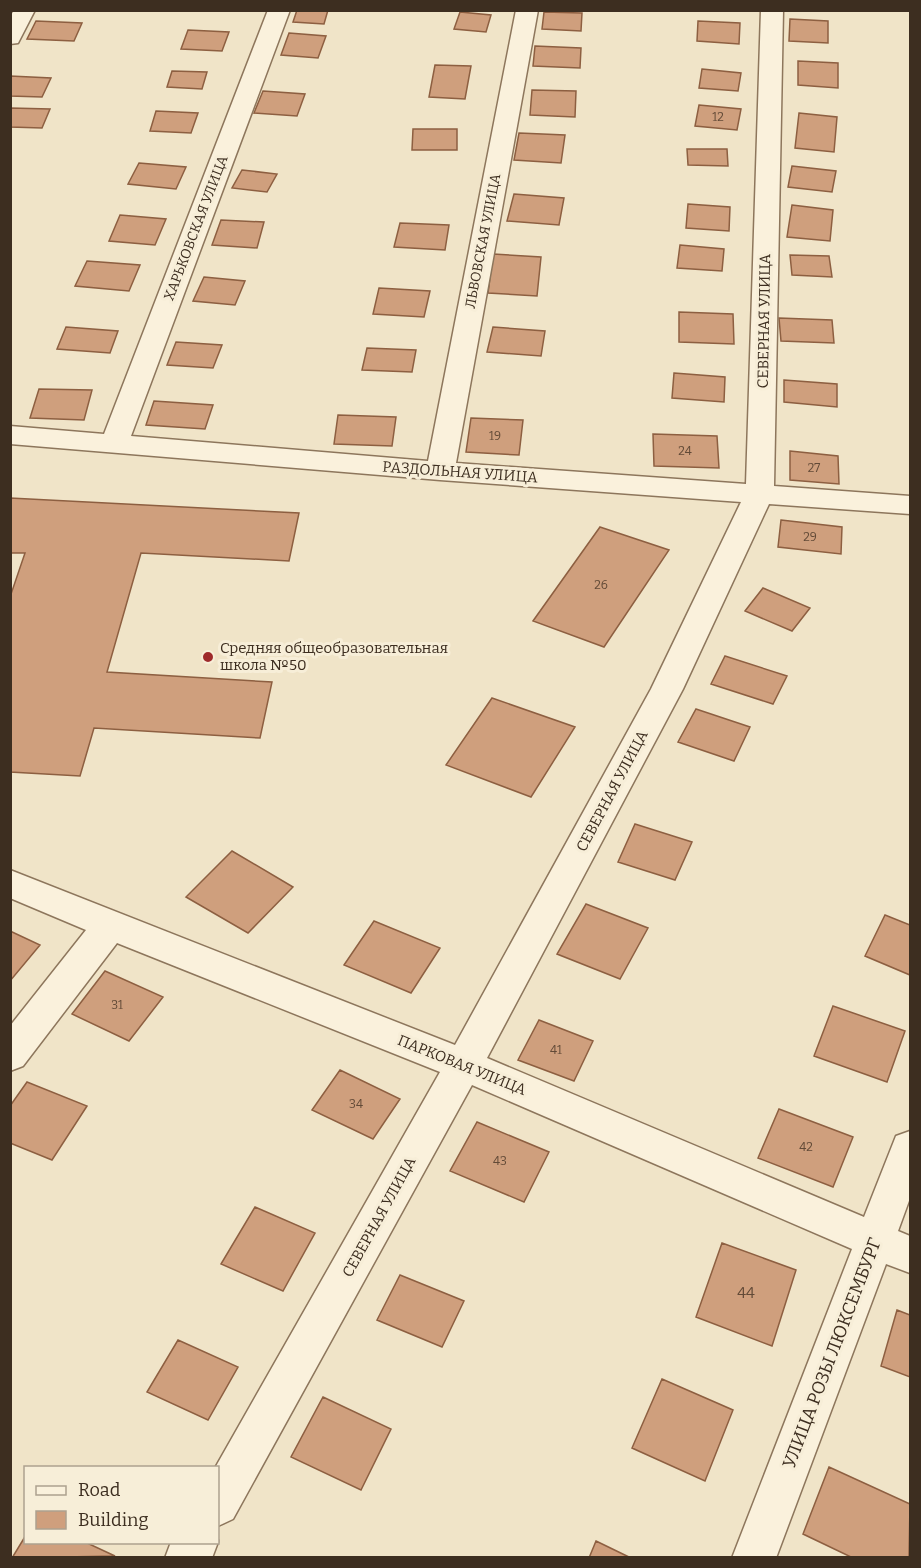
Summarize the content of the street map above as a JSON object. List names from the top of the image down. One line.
{"streets":{"street":["ХАРЬКОВСКАЯ УЛИЦА","ЛЬВОВСКАЯ УЛИЦА","СЕВЕРНАЯ УЛИЦА","РАЗДОЛЬНАЯ УЛИЦА","ПАРКОВАЯ УЛИЦА","УЛИЦА РОЗЫ ЛЮКСЕМБУРГ"]},"crossings":[["ХАРЬКОВСКАЯ УЛИЦА","РАЗДОЛЬНАЯ УЛИЦА"],["ЛЬВОВСКАЯ УЛИЦА","РАЗДОЛЬНАЯ УЛИЦА"],["СЕВЕРНАЯ УЛИЦА","РАЗДОЛЬНАЯ УЛИЦА"],["СЕВЕРНАЯ УЛИЦА","ПАРКОВАЯ УЛИЦА"],["ПАРКОВАЯ УЛИЦА","УЛИЦА РОЗЫ ЛЮКСЕМБУРГ"]],"places":["Средняя общеобразовательная школа №50"],"house_numbers":["12","19","24","27","29","26","31","41","34","42","43","44"],"legend":["Road","Building"]}
